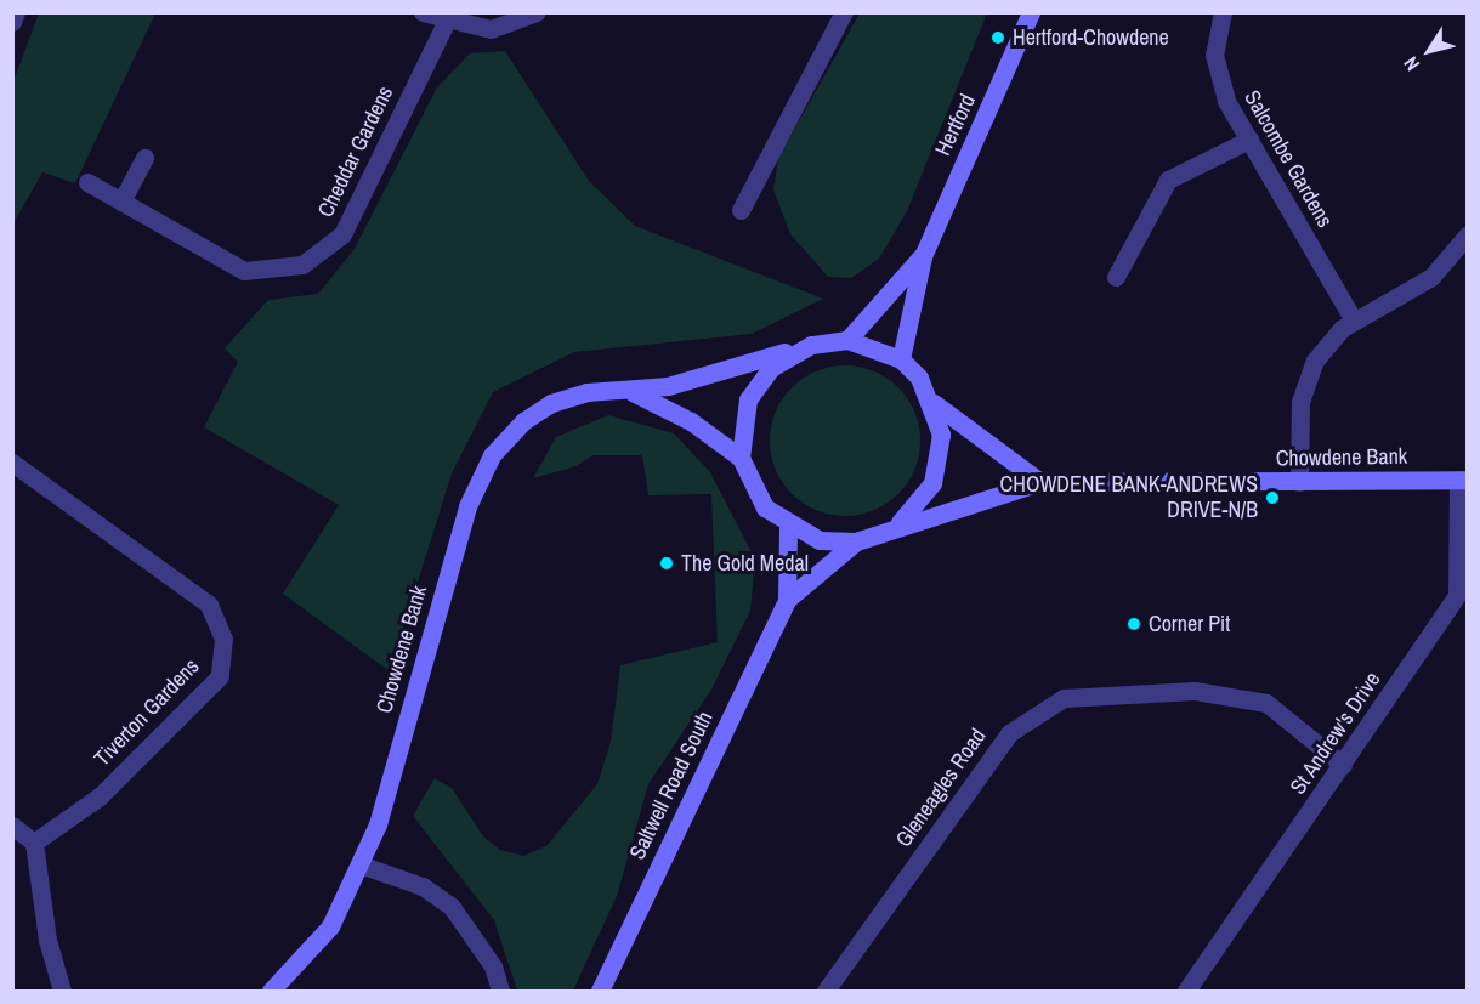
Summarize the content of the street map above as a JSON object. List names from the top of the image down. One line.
{"streets":{"street":["Hertford","Cheddar Gardens","Salcombe Gardens","Chowdene Bank","Tiverton Gardens","St Andrew's Drive","Saltwell Road South","Gleneagles Road"]},"crossings":[["Hertford","Chowdene Bank"],["Hertford","Saltwell Road South"],["Chowdene Bank","St Andrew's Drive"],["Chowdene Bank","Saltwell Road South"],["St Andrew's Drive","Gleneagles Road"]],"places":["Hertford-Chowdene","CHOWDENE BANK-ANDREWS DRIVE-N/B","The Gold Medal","Corner Pit"],"north":"bottom left"}
